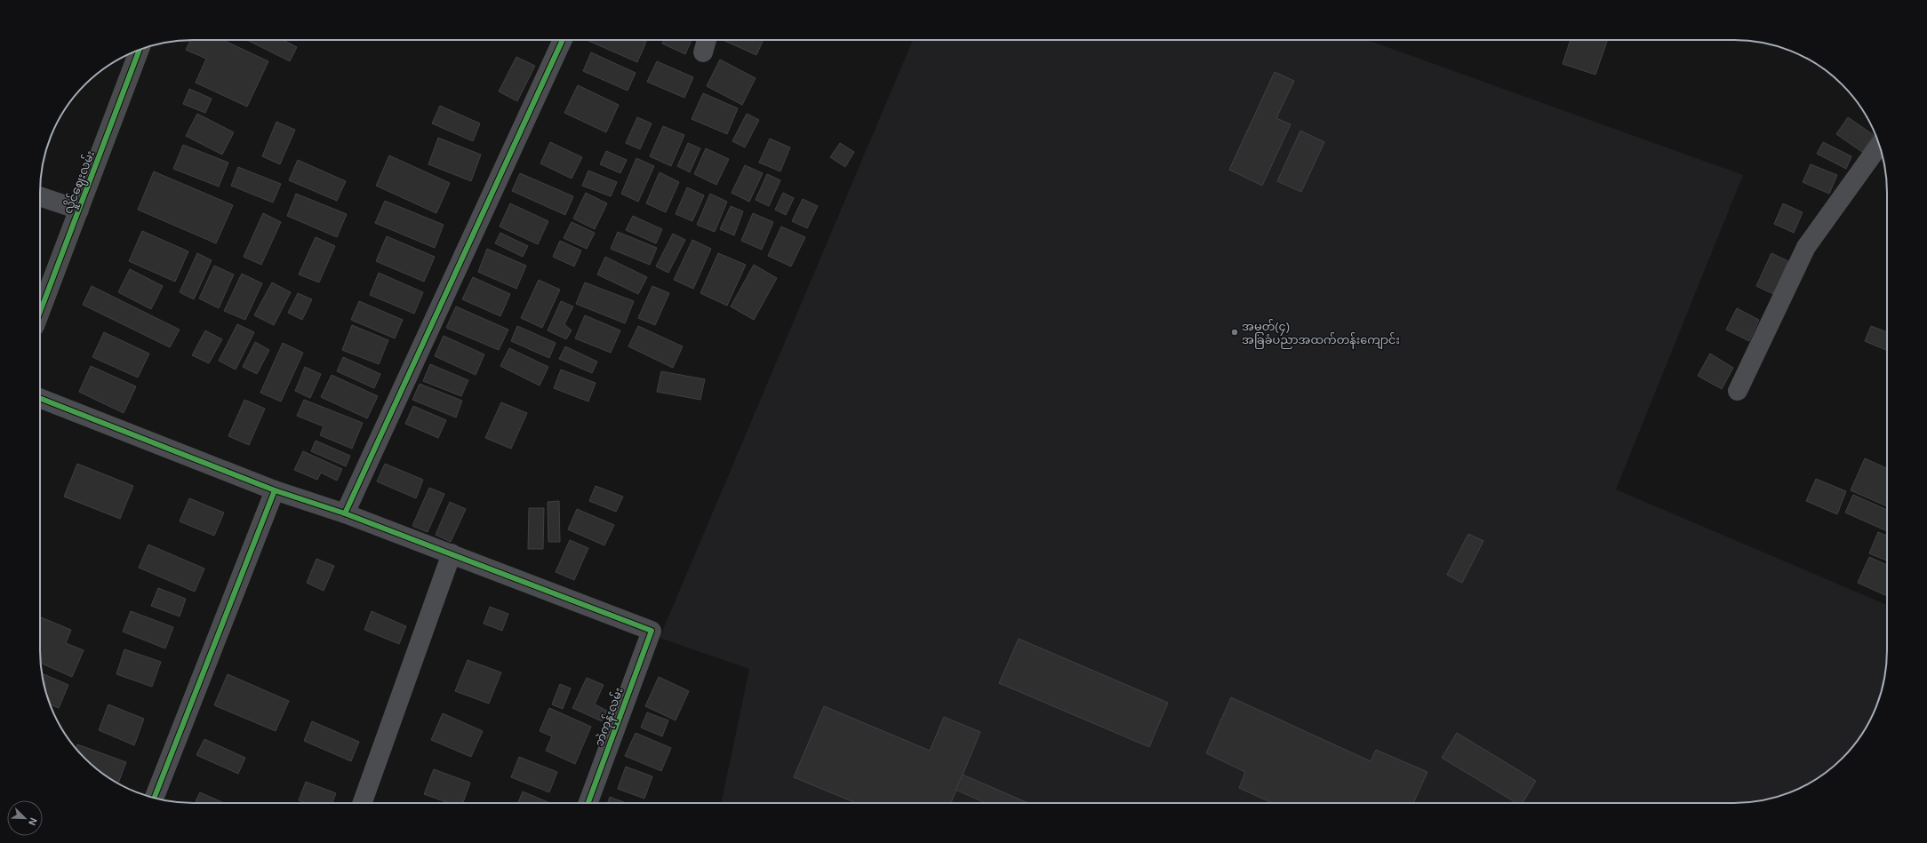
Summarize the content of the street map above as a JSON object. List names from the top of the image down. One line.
{"streets":{"street":["လှိုင်ဈေးလမ်း","ဘဲကုန်းလမ်း"]},"places":["အမှတ်(၄) အခြခံပညာအထက်တန်းကျောင်း"],"north":"bottom right"}
